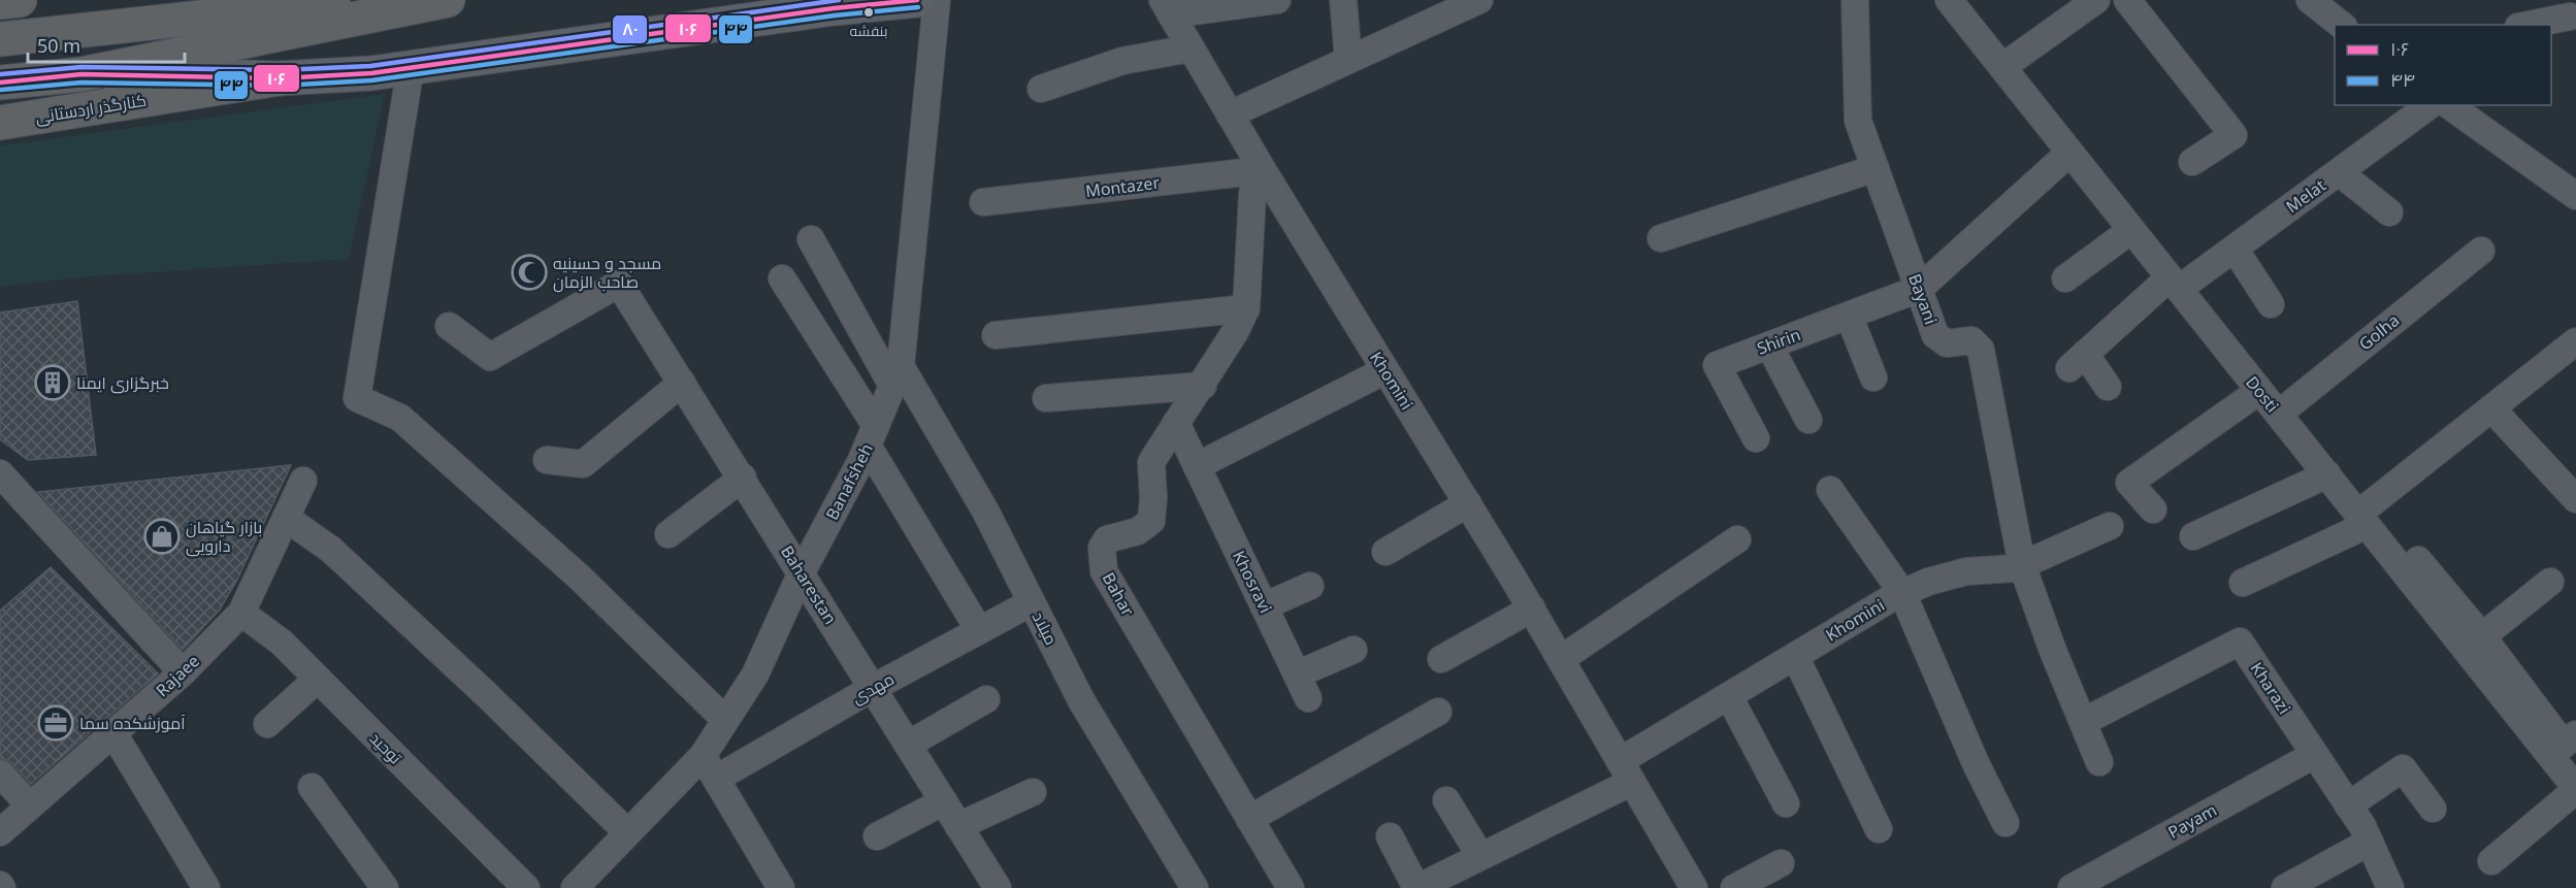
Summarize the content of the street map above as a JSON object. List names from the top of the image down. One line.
{"streets":{"highway":["کنارگذر اردستانی"],"street":["Montazer","Melat","Bayani","Golha","Shirin","Khomini","Dosti","Banafsheh","Khosravi","Baharestan","Bahar","میلاد","Rajaee","مهدی","Kharazi","توحید","Payam"]},"crossings":[["Montazer","Khomini"],["Montazer","Bahar"],["Melat","Dosti"],["Bayani","Shirin"],["Bayani","Khomini"],["Golha","Dosti"],["Khomini","Bahar"],["Banafsheh","Baharestan"],["Banafsheh","میلاد"],["Khosravi","Bahar"],["Baharestan","مهدی"],["میلاد","مهدی"],["Rajaee","توحید"],["Kharazi","Payam"]],"places":{"other":["بنفشه"],"mosque":["مسجد و حسینیه صاحب الزمان"],"building":["خبرگزاری ایمنا"],"shop":["بازار گیاهان دارویی"],"office":["آموزشکده سما"]},"lines":["transit line ۱۰۶","transit line ۸۰","transit line ۴۴"],"legend":["۱۰۶","۴۴"],"scale_bar":"50 m"}
